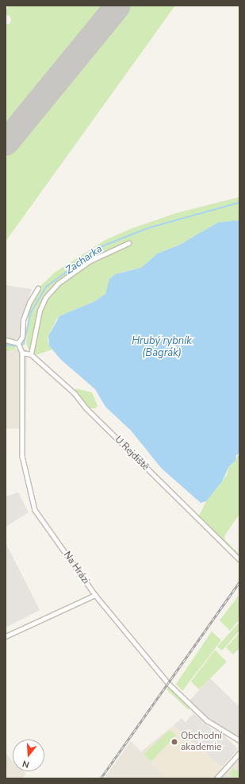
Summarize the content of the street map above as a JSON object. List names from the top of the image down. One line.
{"streets":{"street":["U Rejdiště","Na Hrázi"]},"water":["Zacharka","Hrubý rybník (Bagrák)"],"places":["Obchodní akademie"],"north":"bottom"}
